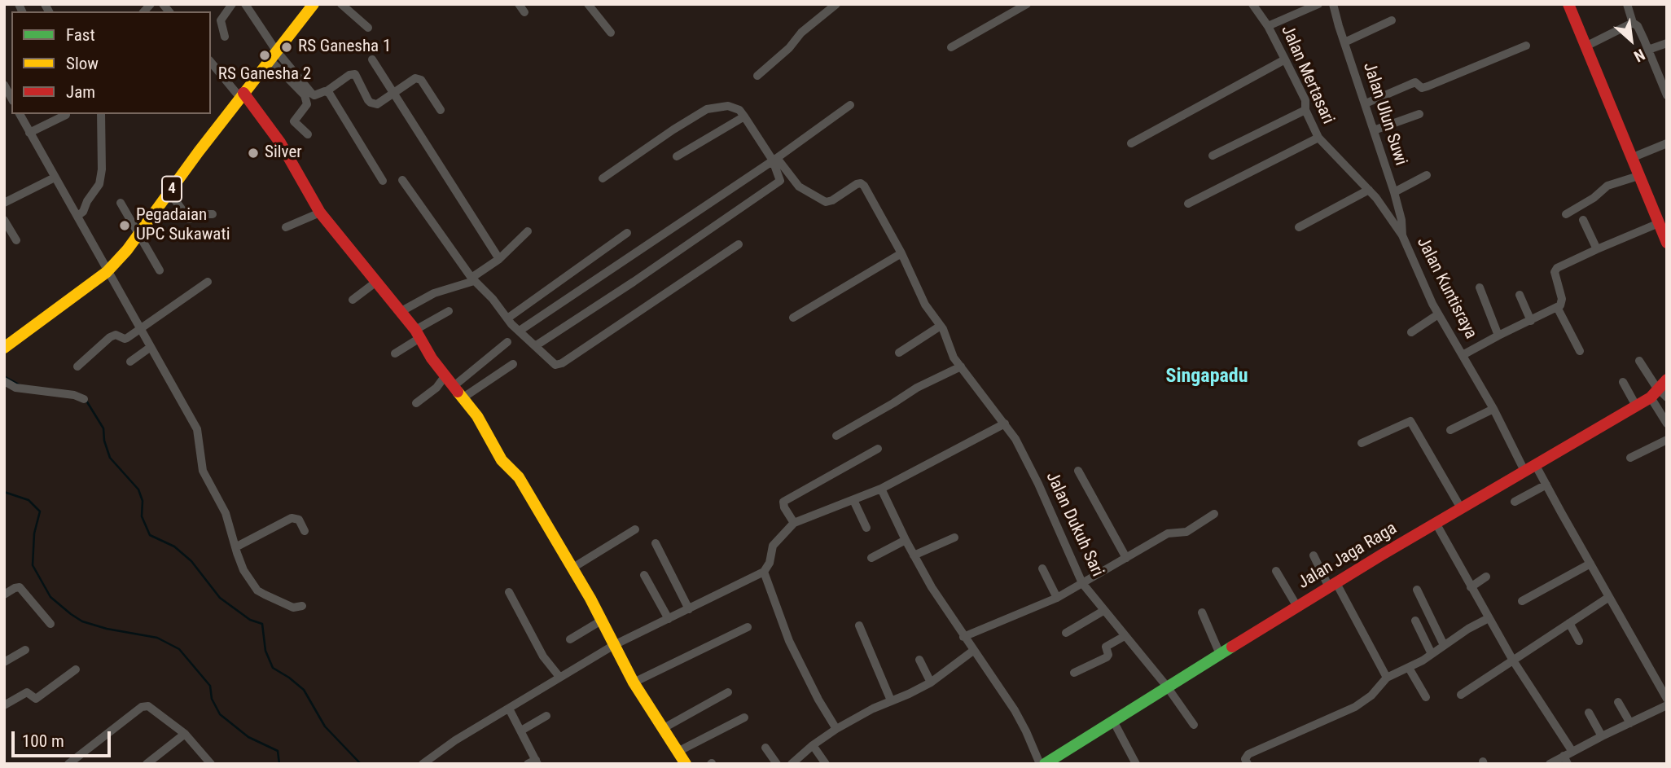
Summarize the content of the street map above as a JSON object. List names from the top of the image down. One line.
{"streets":{"main road":["4","Jalan Jaga Raga"],"street":["Jalan Mertasari","Jalan Ulun Suwi","Jalan Kuntisraya","Jalan Dukuh Sari"]},"crossings":[["Jalan Mertasari","Jalan Ulun Suwi"],["Jalan Mertasari","Jalan Kuntisraya"],["Jalan Ulun Suwi","Jalan Kuntisraya"],["Jalan Kuntisraya","Jalan Jaga Raga"],["Jalan Dukuh Sari","Jalan Jaga Raga"]],"districts":["Singapadu"],"places":["RS Ganesha 1","RS Ganesha 2","Silver","Pegadaian UPC Sukawati"],"legend":["Fast","Slow","Jam"],"scale_bar":"100 m","north":"bottom right"}
